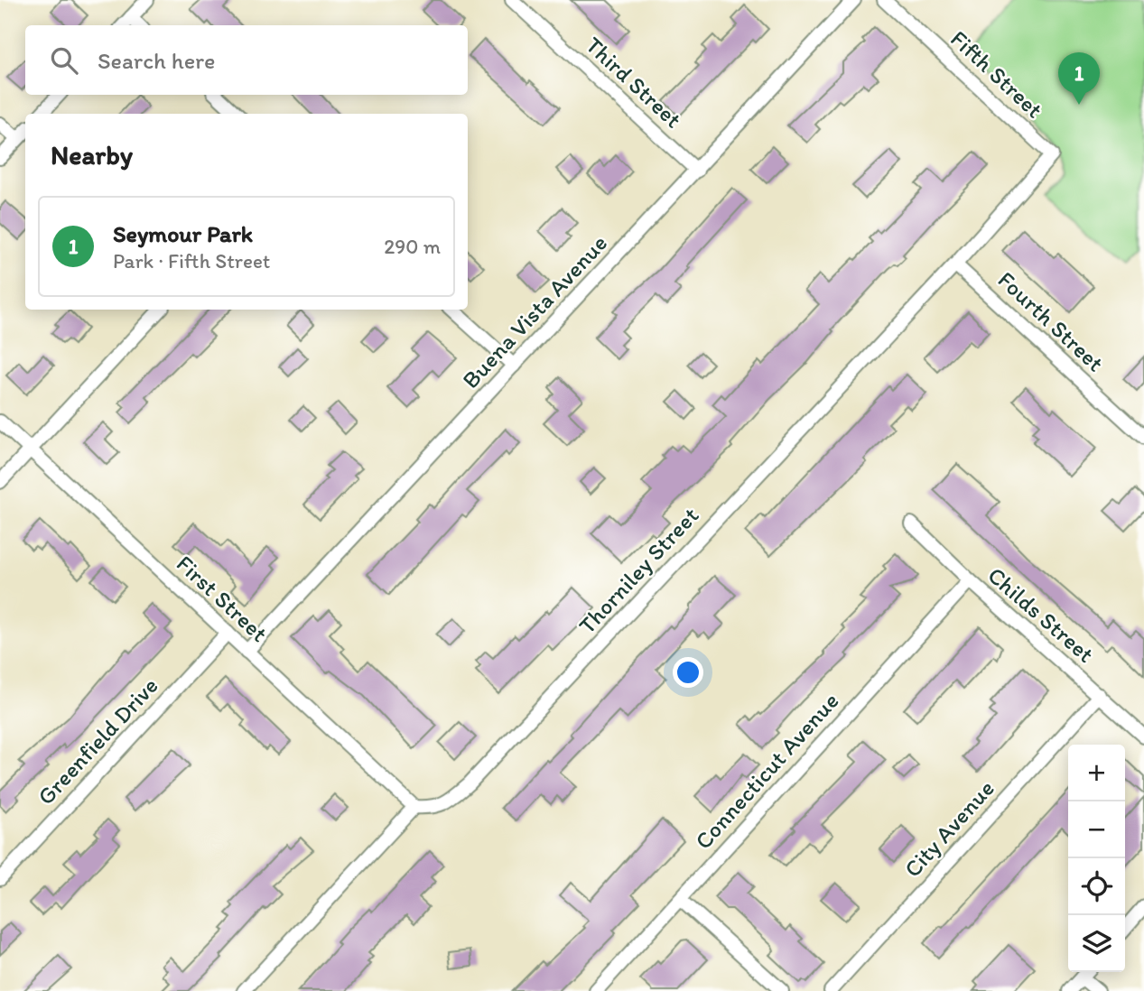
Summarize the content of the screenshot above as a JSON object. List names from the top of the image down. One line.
{"streets":{"street":["Fifth Street","Third Street","Buena Vista Avenue","Fourth Street","Thorniley Street","First Street","Childs Street","Greenfield Drive","Connecticut Avenue","City Avenue"]},"crossings":[["Fifth Street","Thorniley Street"],["Third Street","Buena Vista Avenue"],["Buena Vista Avenue","First Street"],["Fourth Street","Thorniley Street"],["Thorniley Street","First Street"],["First Street","Greenfield Drive"],["Childs Street","Connecticut Avenue"],["Childs Street","City Avenue"]],"page":{"search":"Search here","pins":"1","heading":"Nearby","list":[{"mark":"1","name":"Seymour Park","note":"Park · Fifth Street","value":"290 m"}],"map_buttons":["+","−"]}}
